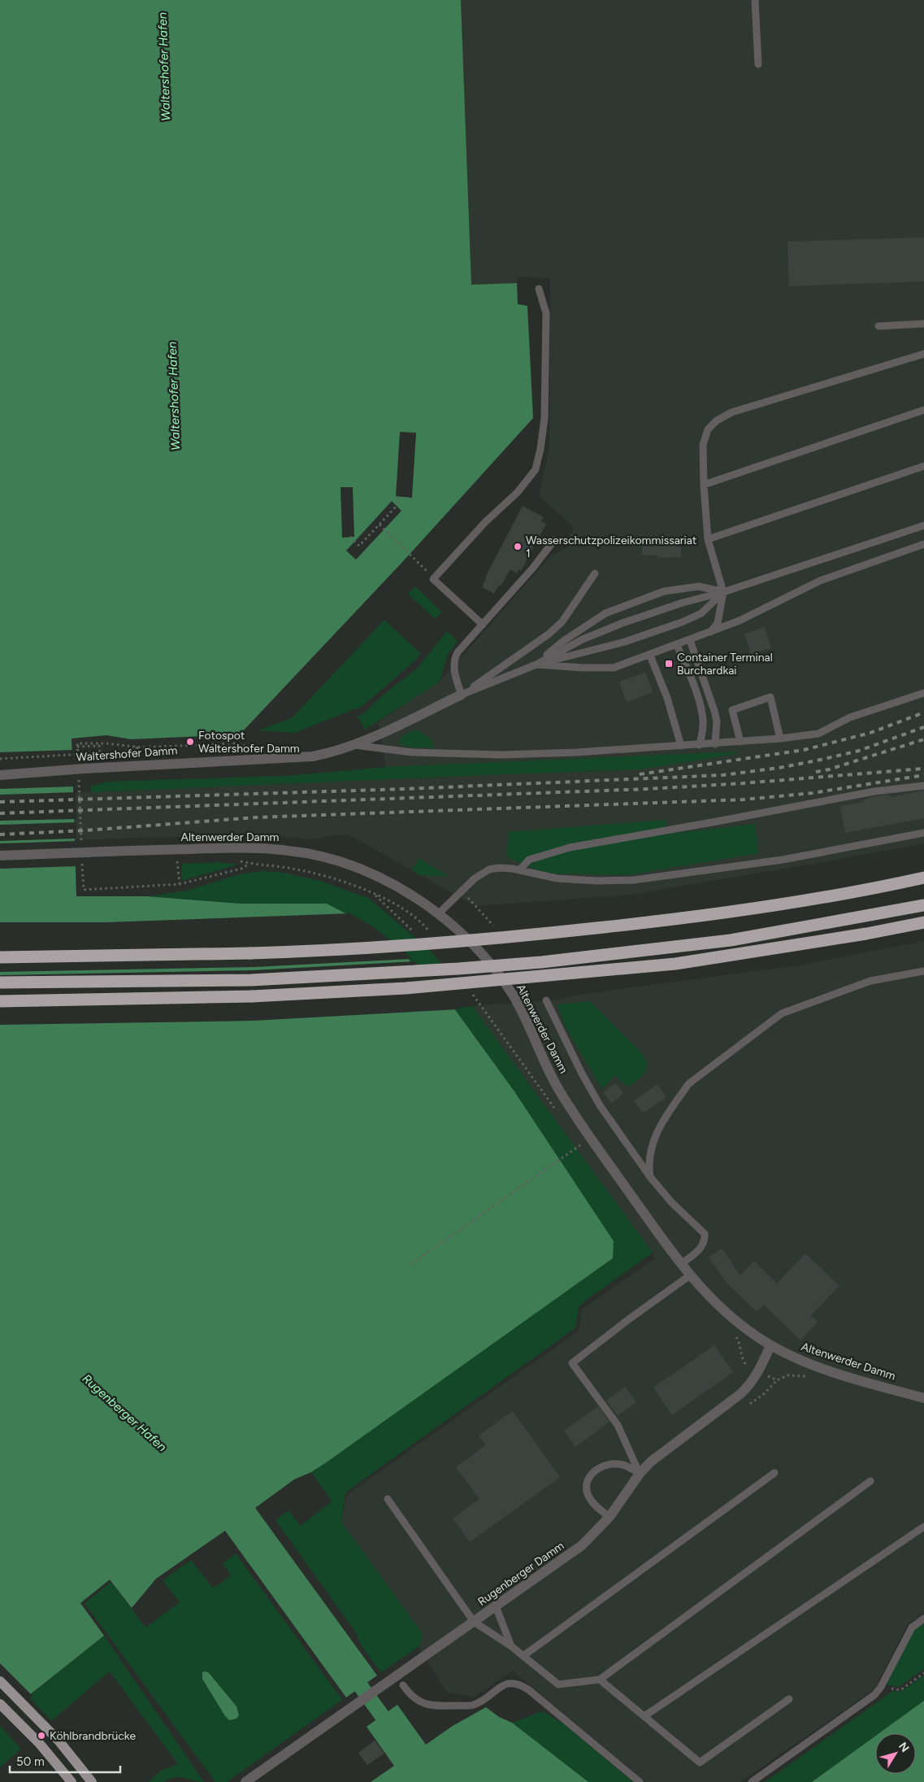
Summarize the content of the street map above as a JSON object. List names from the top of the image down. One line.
{"streets":{"street":["Waltershofer Damm","Altenwerder Damm","Rugenberger Damm"]},"crossings":[["Altenwerder Damm","Rugenberger Damm"]],"water":["Waltershofer Hafen","Rugenberger Hafen"],"places":{"other":["Wasserschutzpolizeikommissariat 1","Fotospot Waltershofer Damm","Köhlbrandbrücke"],"transit":["Container Terminal Burchardkai"]},"scale_bar":"50 m","north":"top right"}
